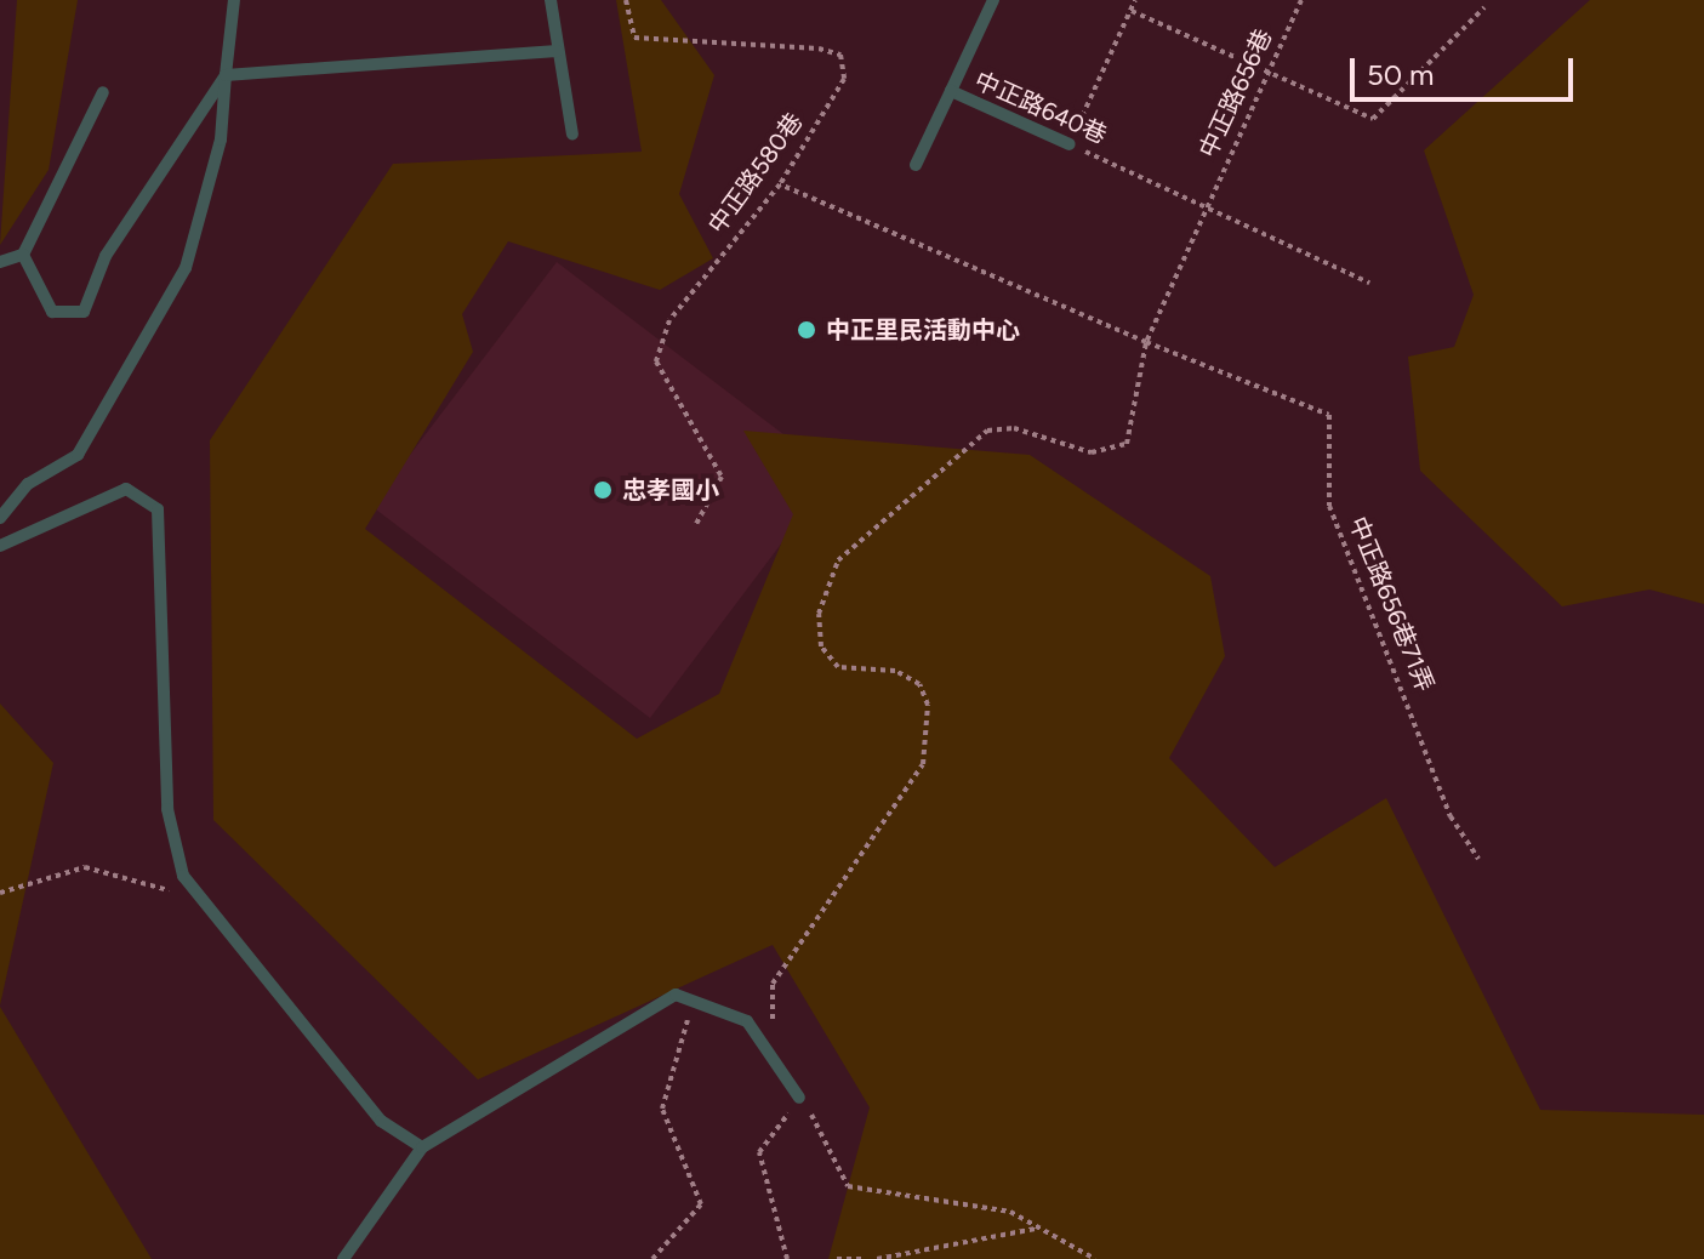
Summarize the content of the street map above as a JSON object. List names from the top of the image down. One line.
{"streets":{"lane":["中正路640巷"],"path":["中正路656巷","中正路580巷","中正路656巷71弄"]},"crossings":[["中正路656巷","中正路640巷"]],"places":["中正里民活動中心","忠孝國小"],"scale_bar":"50 m"}
